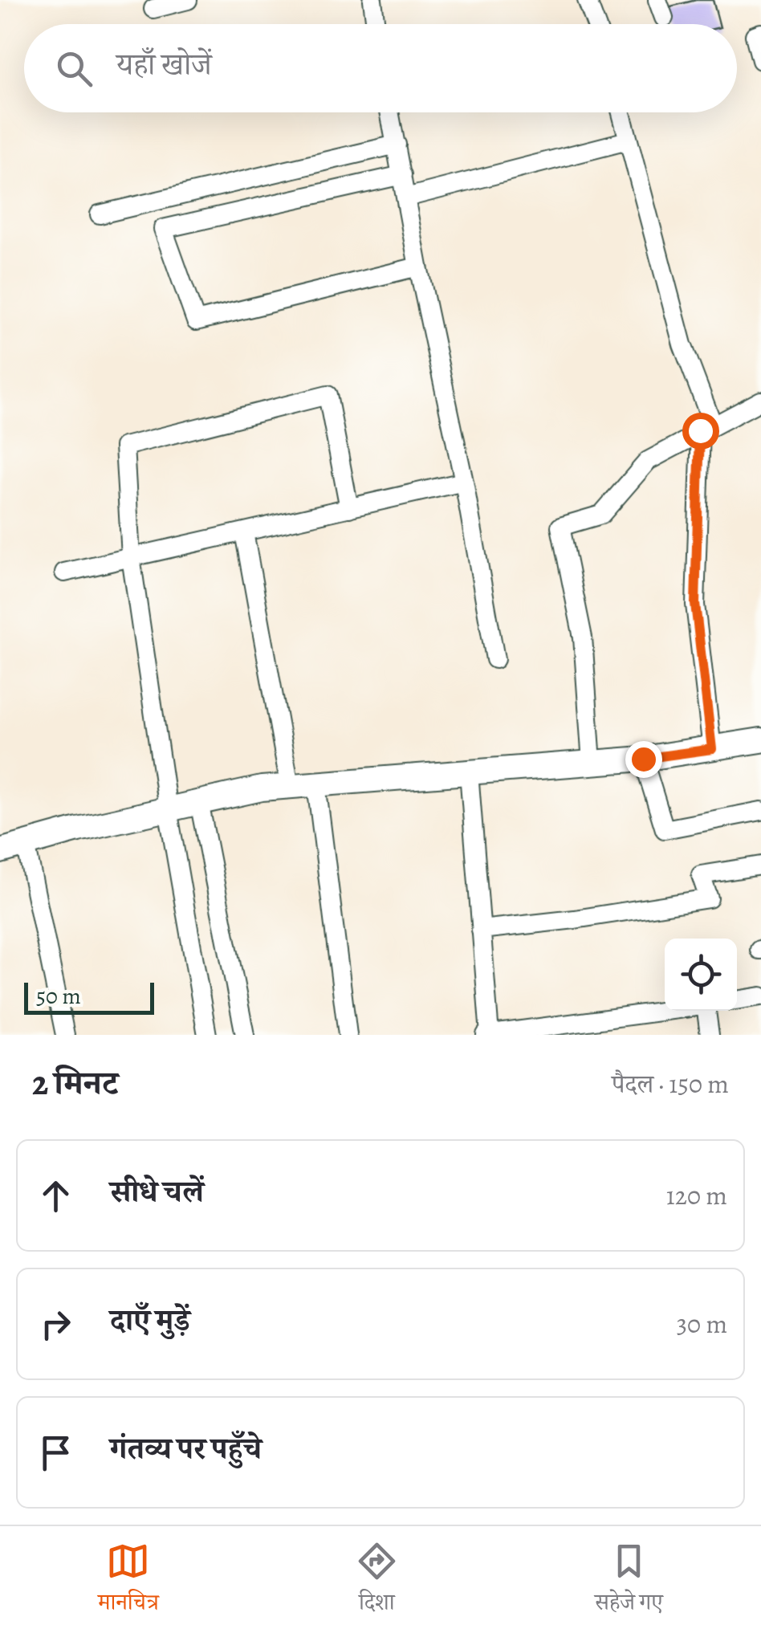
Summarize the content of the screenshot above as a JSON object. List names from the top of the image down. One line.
{"scale_bar":"50 m","page":{"search":"यहाँ खोजें","scale":"50 m","heading":["2 मिनट","पैदल · 150 m"],"list":[["सीधे चलें","120 m"],["दाएँ मुड़ें","30 m"],"गंतव्य पर पहुँचे"],"nav":["मानचित्र","दिशा","सहेजे गए"]}}
